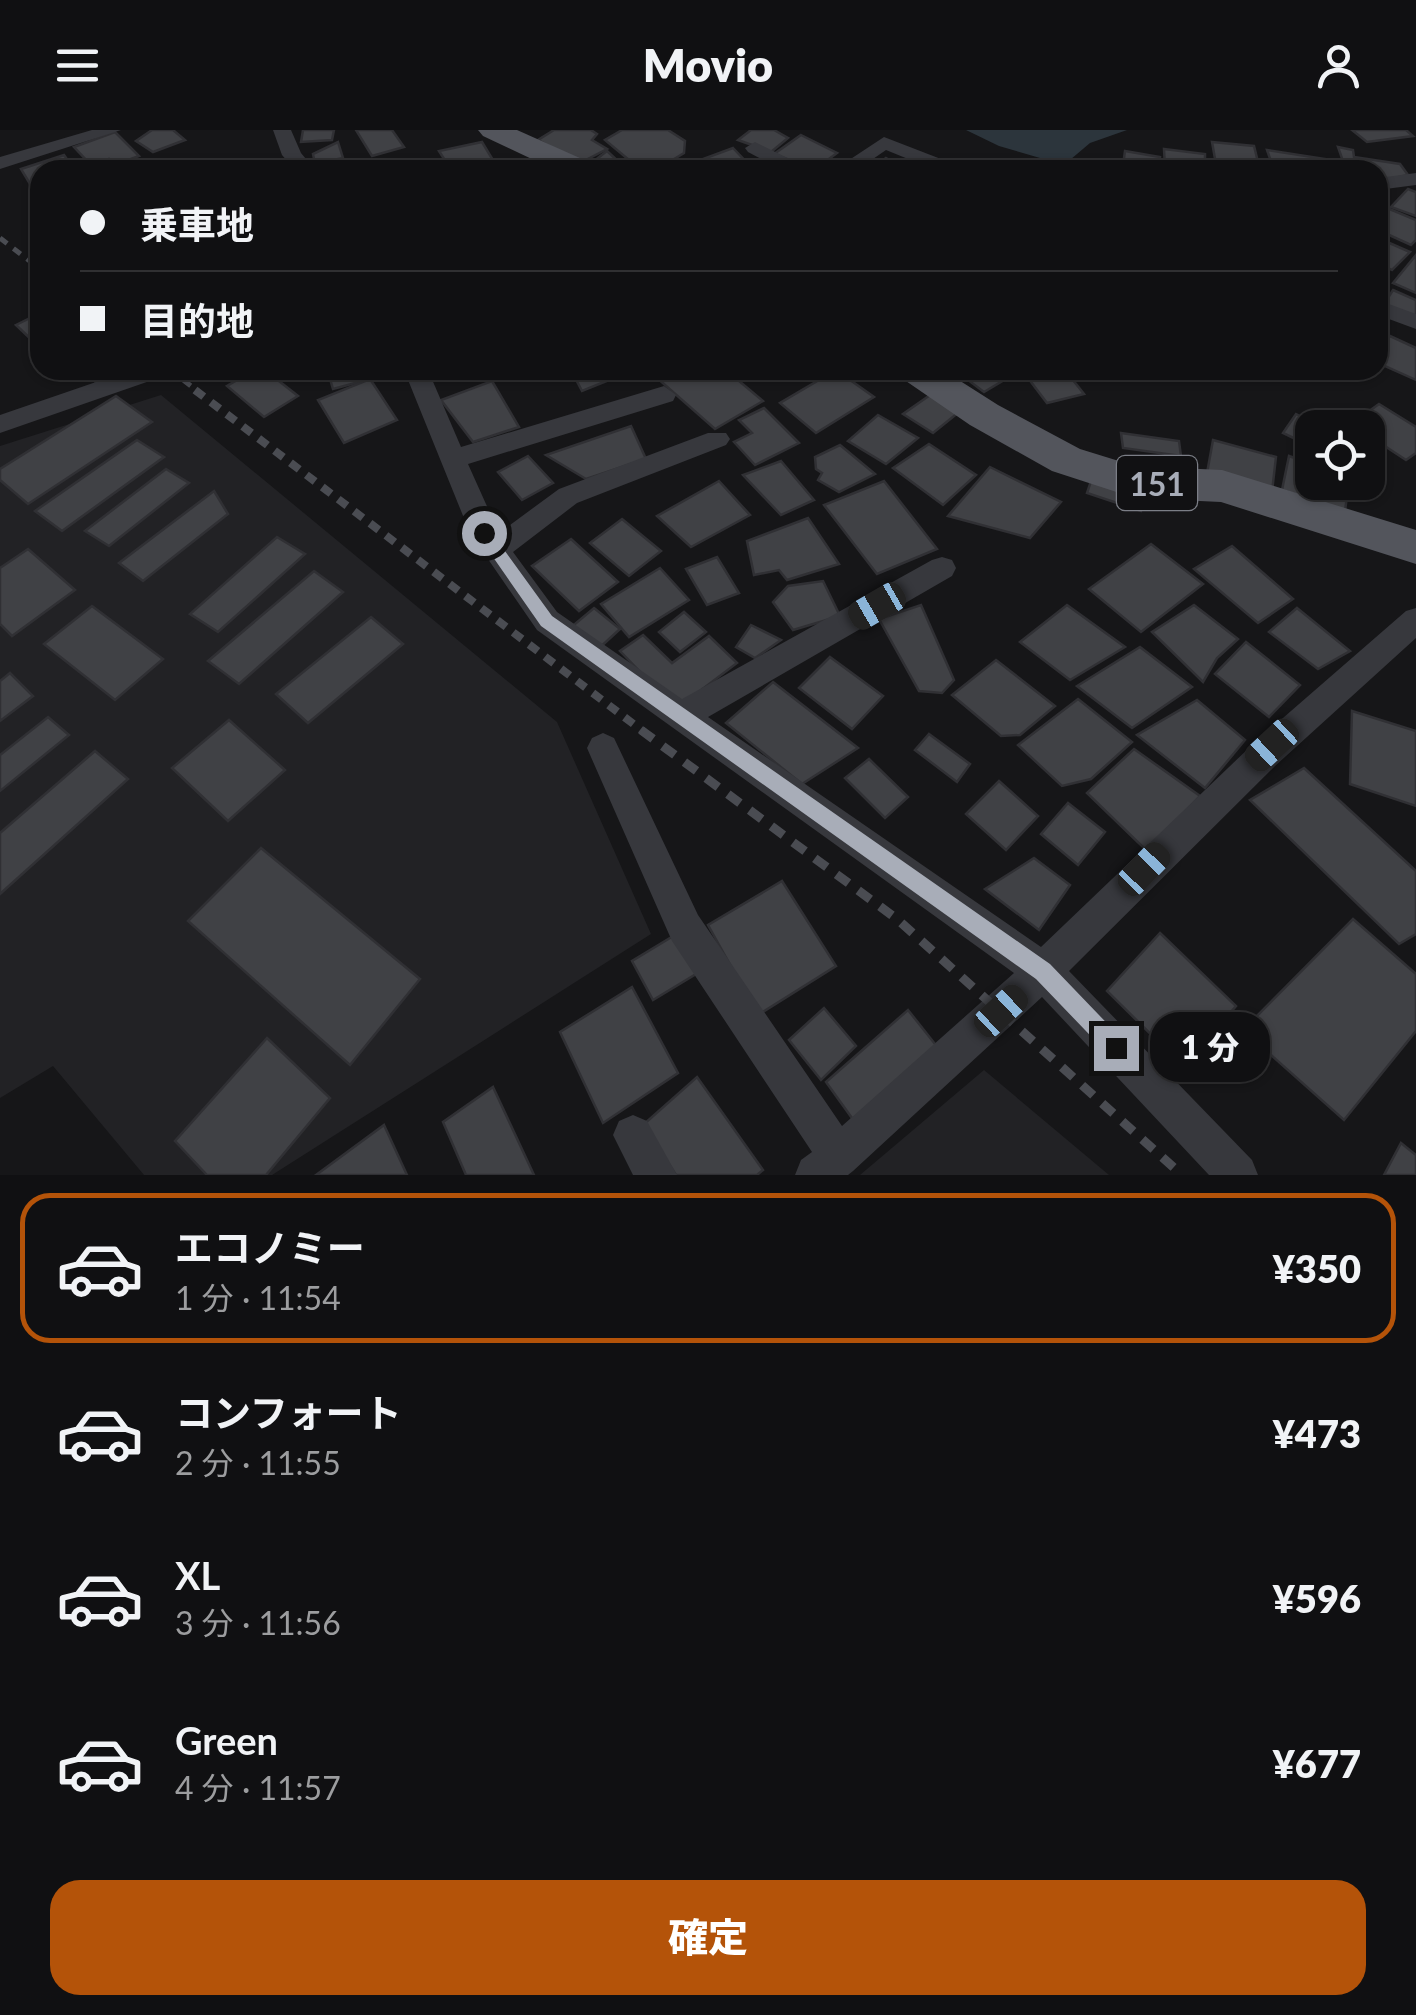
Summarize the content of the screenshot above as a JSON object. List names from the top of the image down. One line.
{"streets":{"main road":["151"]},"page":{"header":"Movio","banner":["乗車地","目的地"],"bubble":"1 分","list":[{"name":"エコノミー","note":"1 分 · 11:54","value":"¥350"},{"name":"コンフォート","note":"2 分 · 11:55","value":"¥473"},{"name":"XL","note":"3 分 · 11:56","value":"¥596"},{"name":"Green","note":"4 分 · 11:57","value":"¥677"}],"buttons":"確定"}}
